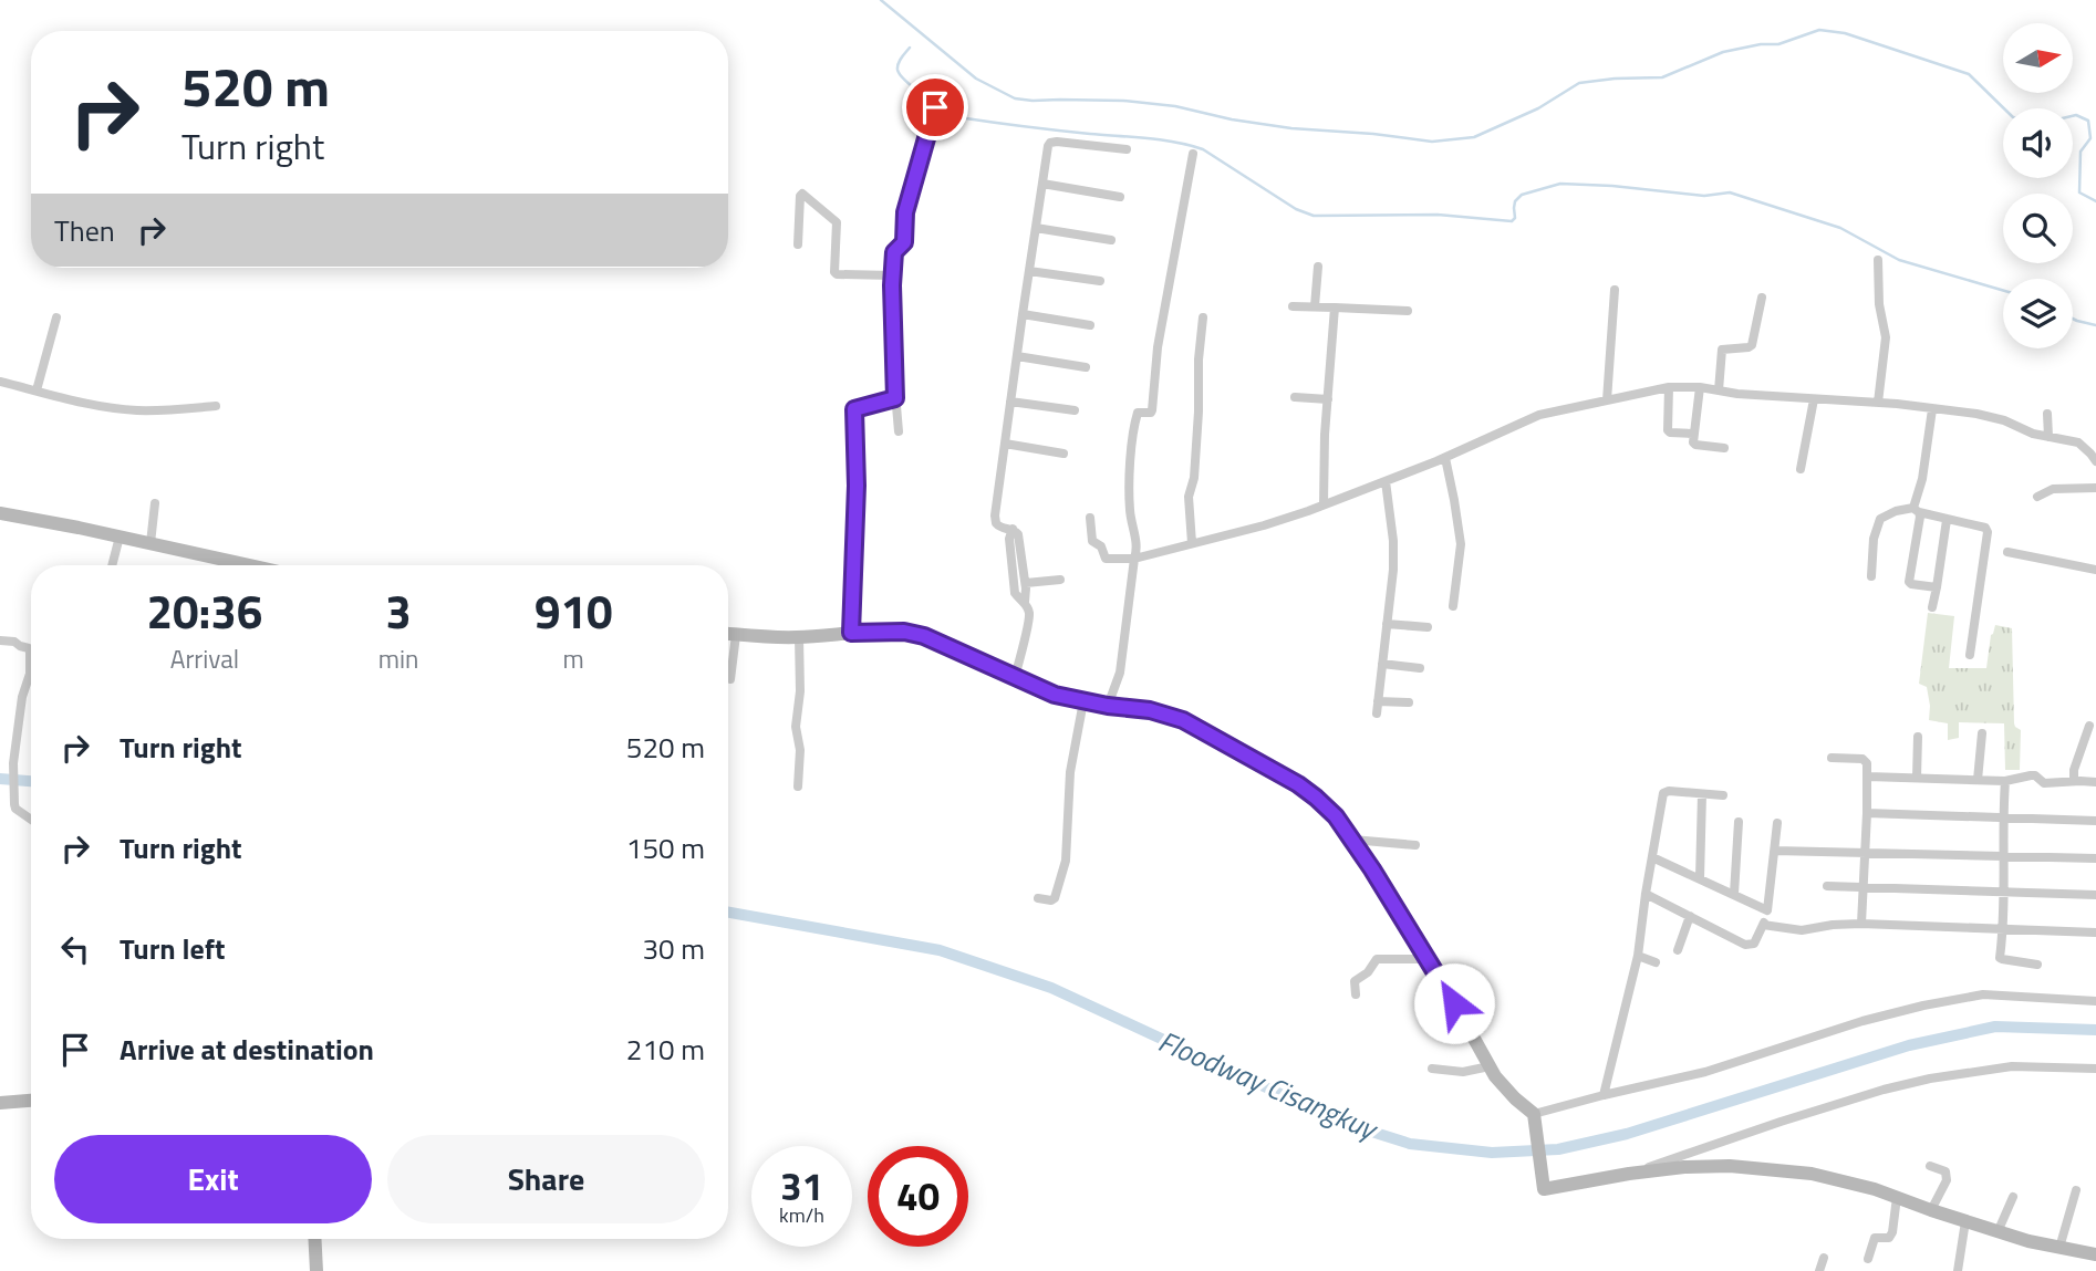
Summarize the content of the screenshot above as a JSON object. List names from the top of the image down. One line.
{"water":["Floodway Cisangkuy"],"north":"right","page":{"turn":["520 m","Turn right"],"then":"Then","eta":["20:36","Arrival","3","min","910","m"],"list":[{"name":"Turn right","value":"520 m"},{"name":"Turn right","value":"150 m"},{"name":"Turn left","value":"30 m"},{"name":"Arrive at destination","value":"210 m"}],"buttons":["Exit","Share"],"speed":"31 km/h","limit":"40"}}
